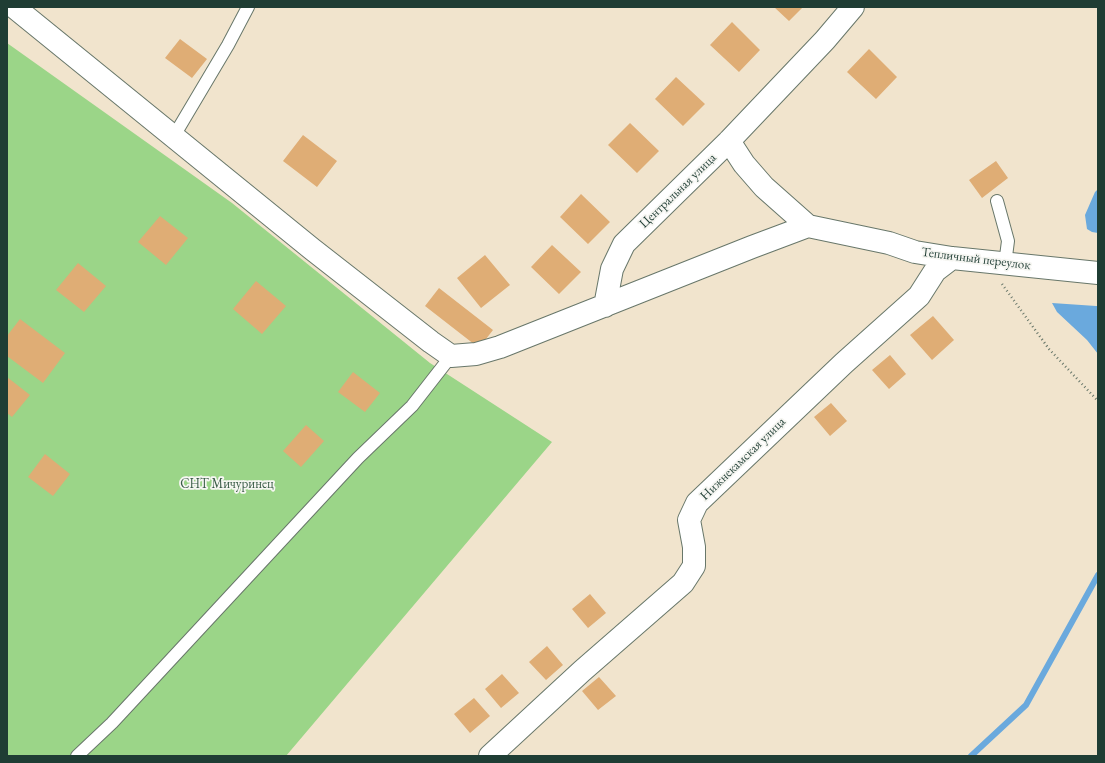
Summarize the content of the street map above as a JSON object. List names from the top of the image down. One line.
{"streets":{"street":["Центральная улица","Тепличный переулок","Нижнекамская улица"]},"crossings":[["Тепличный переулок","Нижнекамская улица"]],"parks":["СНТ Мичуринец"]}
